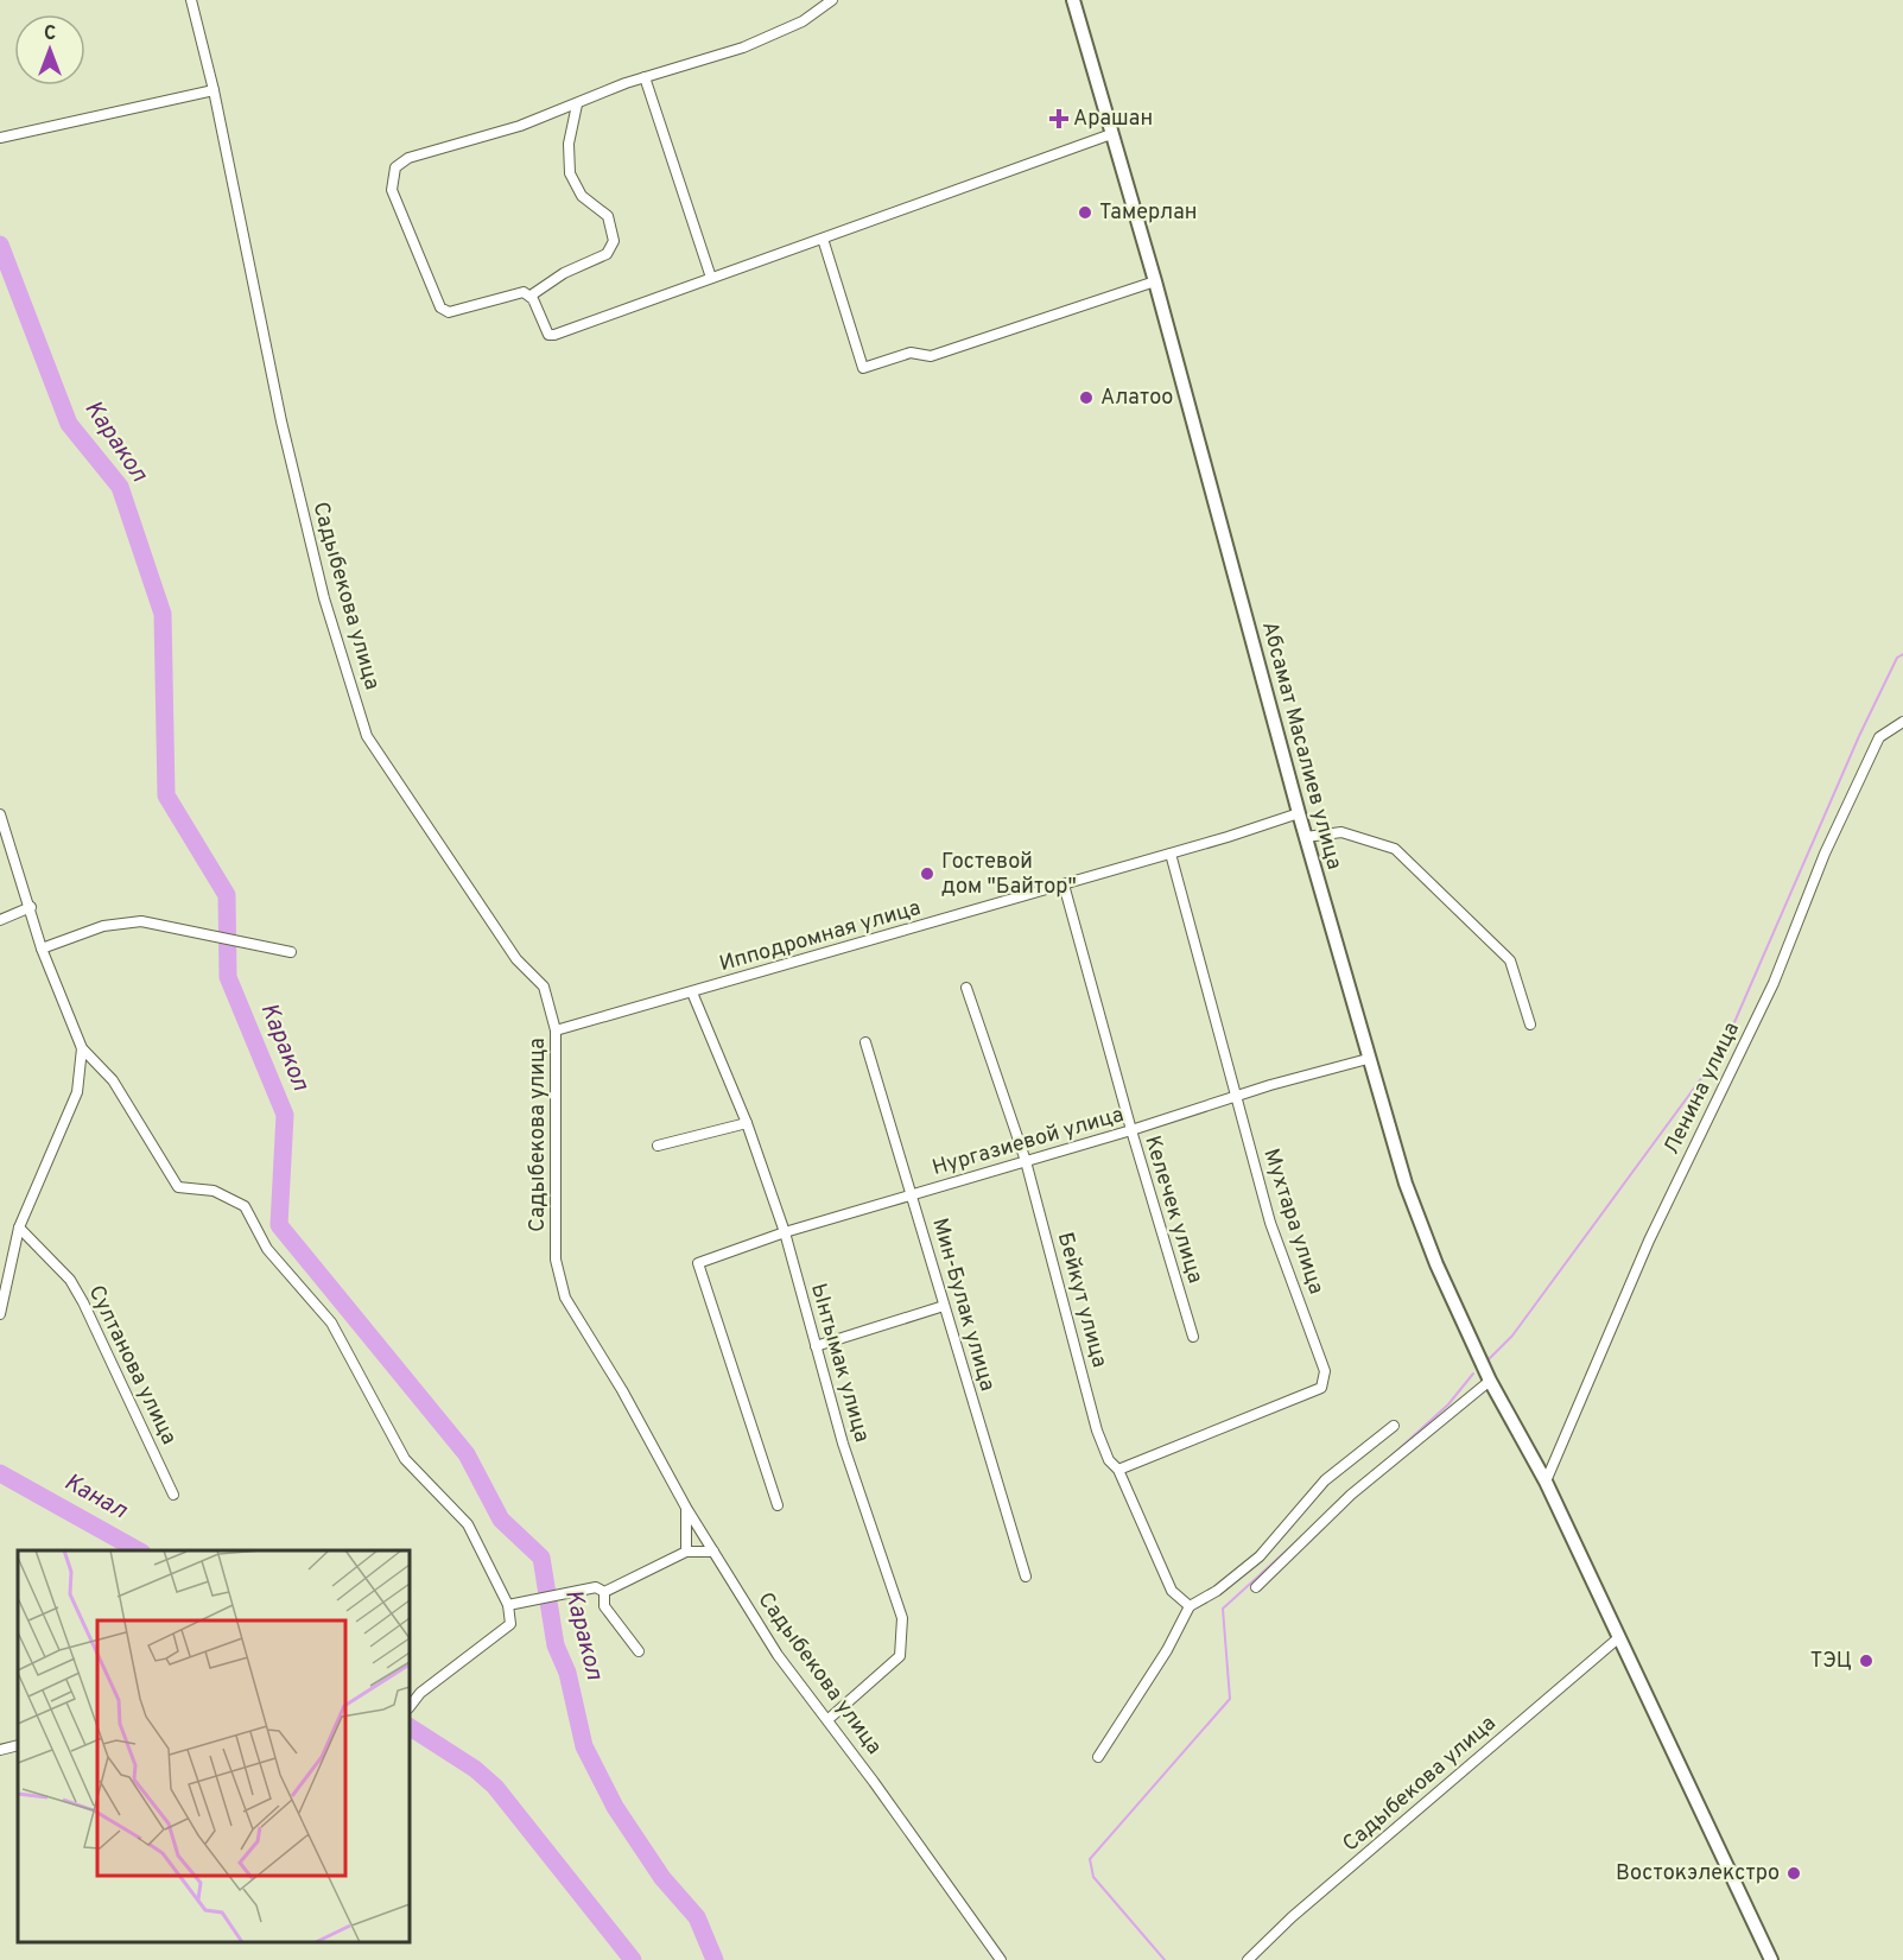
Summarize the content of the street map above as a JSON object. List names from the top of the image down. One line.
{"streets":{"street":["Садыбекова улица","Абсамат Масалиев улица","Ипподромная улица","Ленина улица","Нургазиевой улица","Келечек улица","Мухтара улица","Бейкут улица","Мин-Булак улица","Ынтымак улица","Султанова улица"]},"crossings":[["Садыбекова улица","Абсамат Масалиев улица"],["Садыбекова улица","Ипподромная улица"],["Садыбекова улица","Ынтымак улица"],["Абсамат Масалиев улица","Ипподромная улица"],["Абсамат Масалиев улица","Ленина улица"],["Абсамат Масалиев улица","Нургазиевой улица"],["Ипподромная улица","Келечек улица"],["Ипподромная улица","Мухтара улица"],["Ипподромная улица","Ынтымак улица"],["Нургазиевой улица","Келечек улица"],["Нургазиевой улица","Мухтара улица"],["Нургазиевой улица","Бейкут улица"],["Нургазиевой улица","Мин-Булак улица"],["Нургазиевой улица","Ынтымак улица"],["Мухтара улица","Бейкут улица"]],"water":["Каракол","Канал"],"places":{"health":["Арашан"],"other":["Тамерлан","Алатоо","Гостевой дом \"Байтор\"","ТЭЦ","Востокэлекстро"]},"north":"top"}
